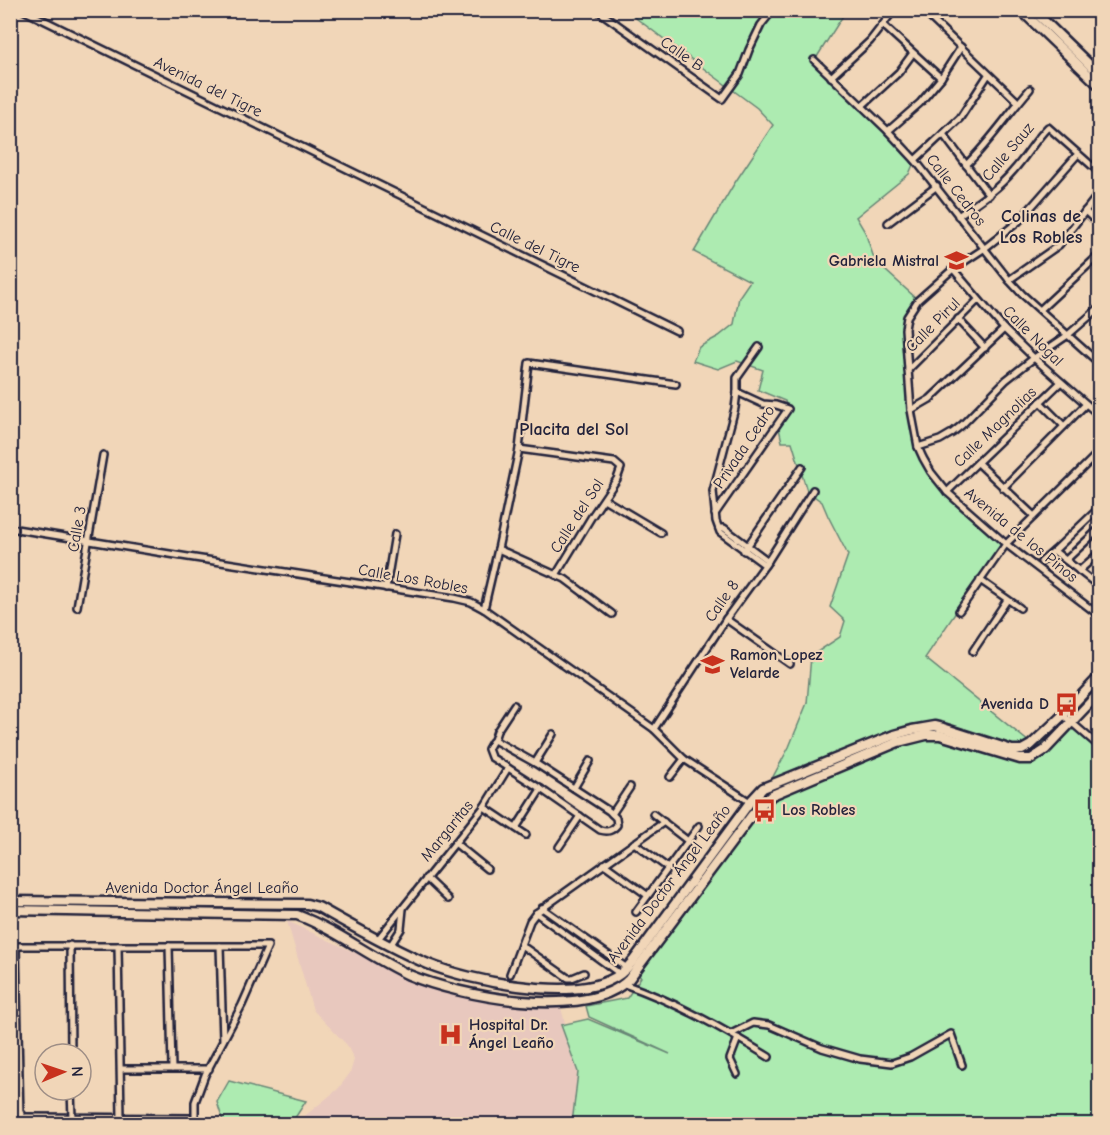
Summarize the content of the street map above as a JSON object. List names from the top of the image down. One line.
{"streets":{"street":["Calle B","Avenida del Tigre","Calle Sauz","Calle Cedros","Calle del Tigre","Calle Pirul","Calle Nogal","Calle Magnolias","Privada Cedro","Calle del Sol","Calle 3","Avenida de los Pinos","Calle Los Robles","Calle 8","Margaritas","Avenida Doctor Ángel Leaño"]},"crossings":[["Avenida del Tigre","Calle del Tigre"],["Calle Sauz","Calle Cedros"],["Calle Sauz","Avenida de los Pinos"],["Calle Cedros","Avenida de los Pinos"],["Calle Pirul","Calle Nogal"],["Calle Pirul","Avenida de los Pinos"],["Calle Nogal","Calle Magnolias"],["Calle Nogal","Avenida de los Pinos"],["Calle Magnolias","Avenida de los Pinos"],["Calle 3","Calle Los Robles"],["Calle Los Robles","Calle 8"],["Calle Los Robles","Avenida Doctor Ángel Leaño"],["Margaritas","Avenida Doctor Ángel Leaño"]],"districts":["Colinas de Los Robles","Placita del Sol"],"places":{"school or university":["Gabriela Mistral","Ramon Lopez Velarde"],"bus stop":["Avenida D","Los Robles"],"hospital":["Hospital Dr. Ángel Leaño"]},"north":"right"}
